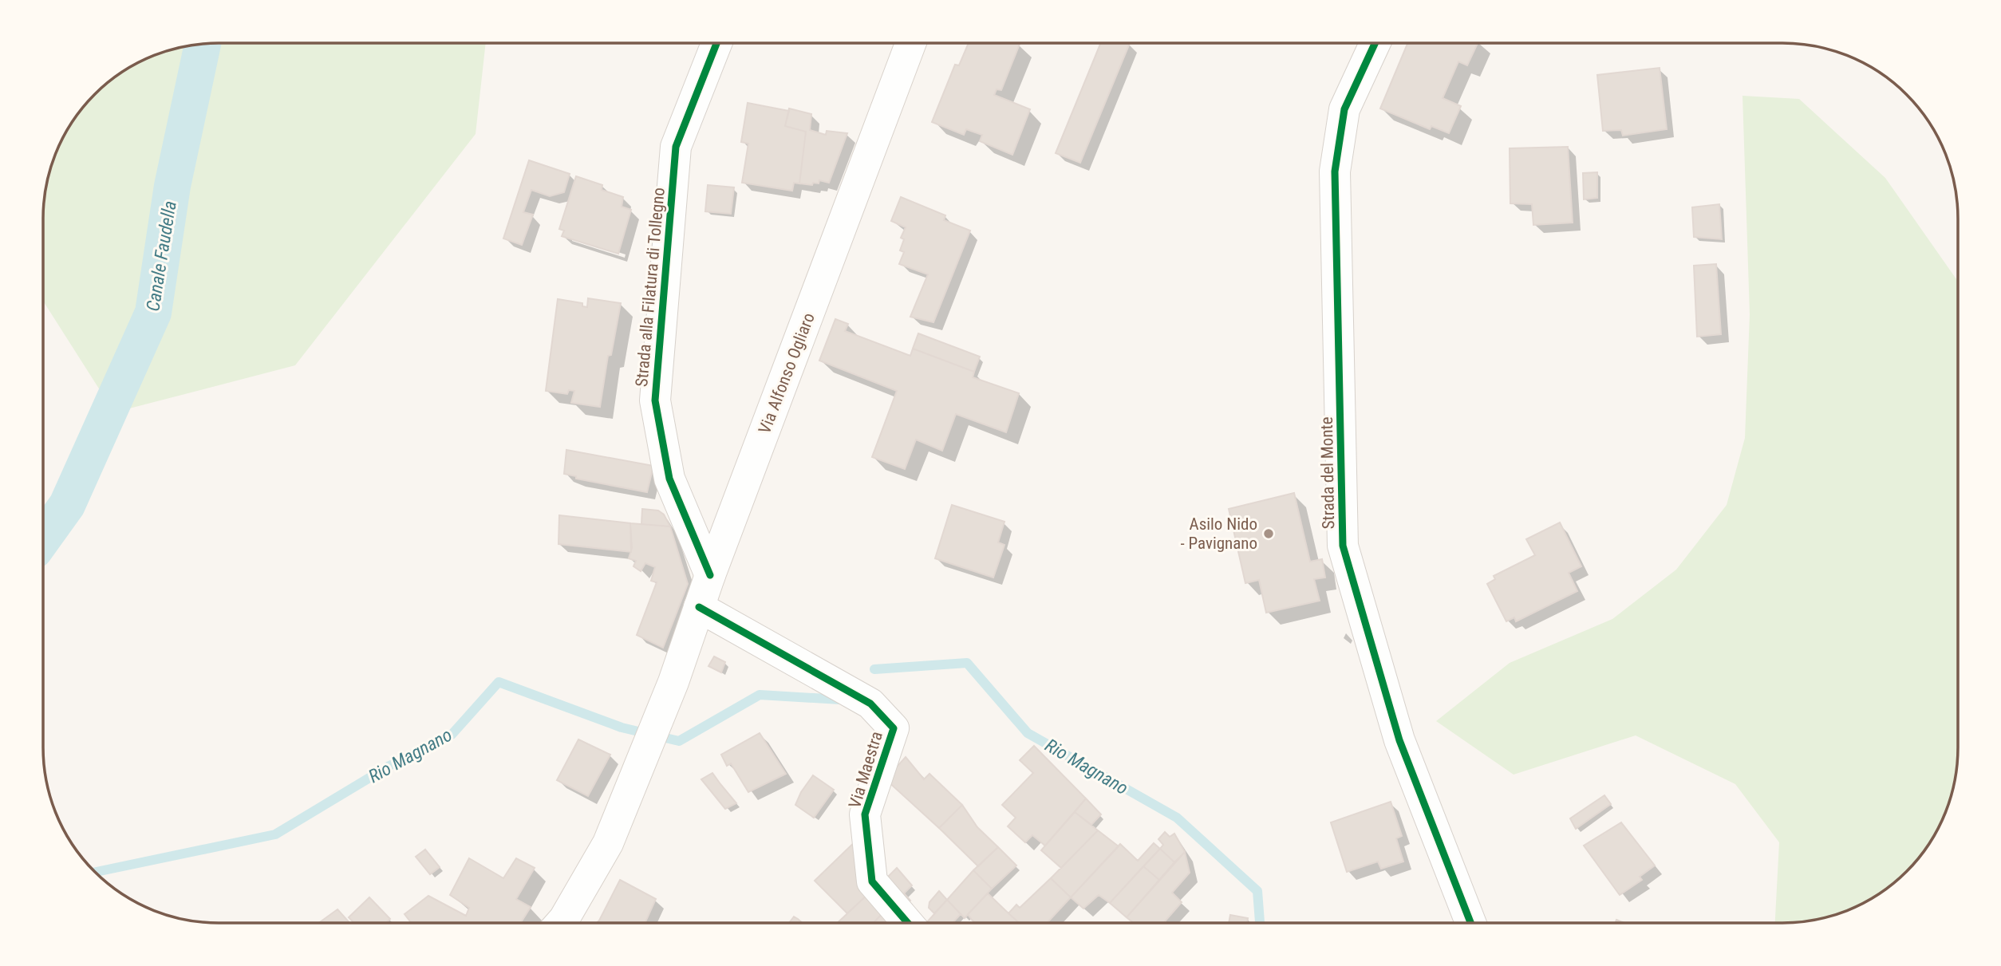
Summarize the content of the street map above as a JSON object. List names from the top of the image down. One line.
{"streets":{"street":["Strada alla Filatura di Tollegno","Via Alfonso Ogliaro","Strada del Monte","Via Maestra"]},"crossings":[["Strada alla Filatura di Tollegno","Via Alfonso Ogliaro"],["Via Alfonso Ogliaro","Via Maestra"]],"water":["Canale Faudella","Rio Magnano"],"places":["Asilo Nido - Pavignano"]}
